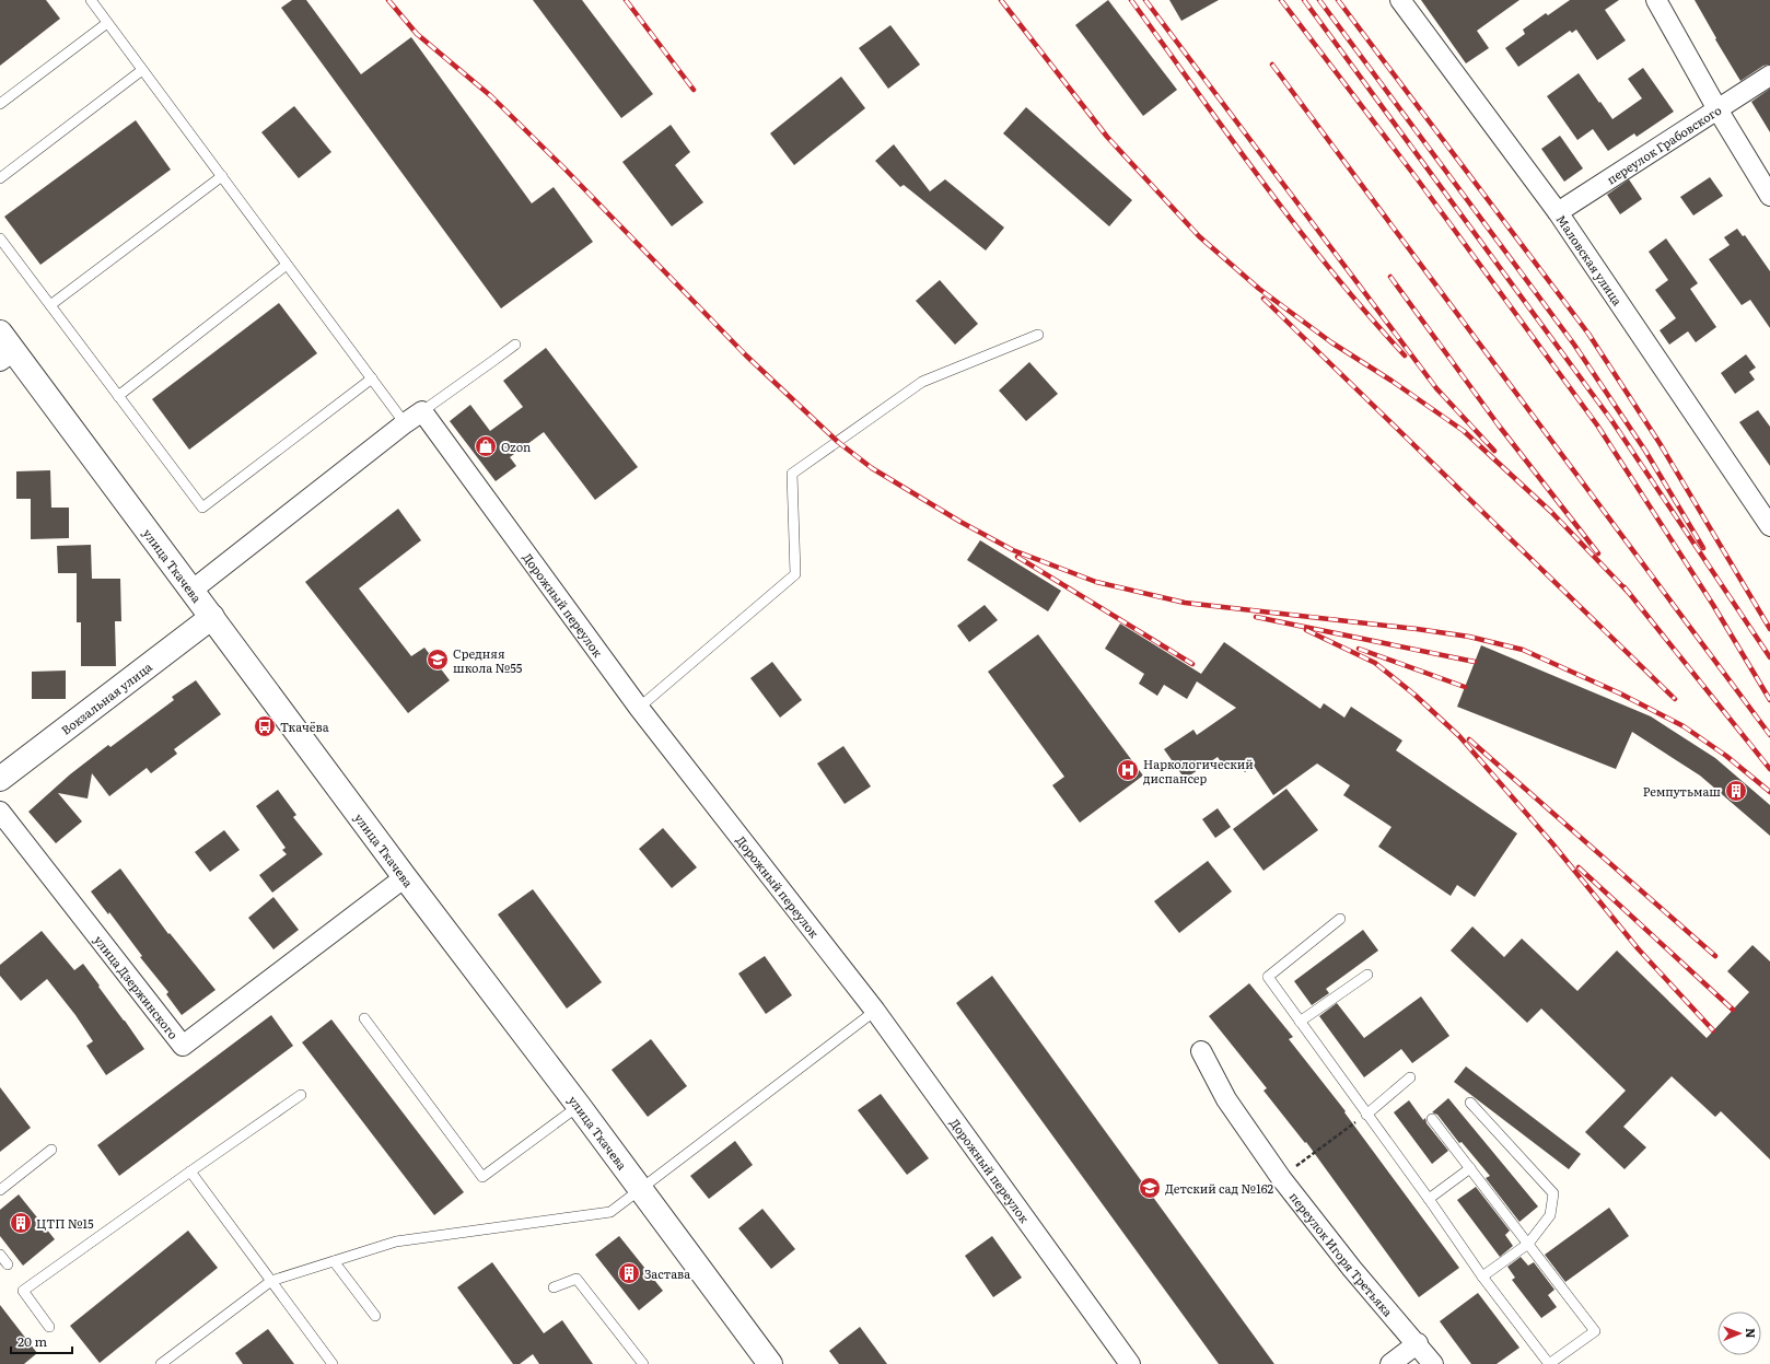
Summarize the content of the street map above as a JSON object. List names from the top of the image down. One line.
{"streets":{"street":["переулок Грабовского","Маловская улица","улица Ткачева","Дорожный переулок","Вокзальная улица","улица Дзержинского","переулок Игоря Третьяка"]},"crossings":[["переулок Грабовского","Маловская улица"],["улица Ткачева","Вокзальная улица"],["улица Ткачева","улица Дзержинского"]],"places":{"shop":["Ozon"],"school or university":["Средняя школа №55","Детский сад №162"],"bus stop":["Ткачёва"],"hospital":["Наркологический диспансер"],"building":["Ремпутьмаш","ЦТП №15","Застава"]},"scale_bar":"20 m","north":"right"}
